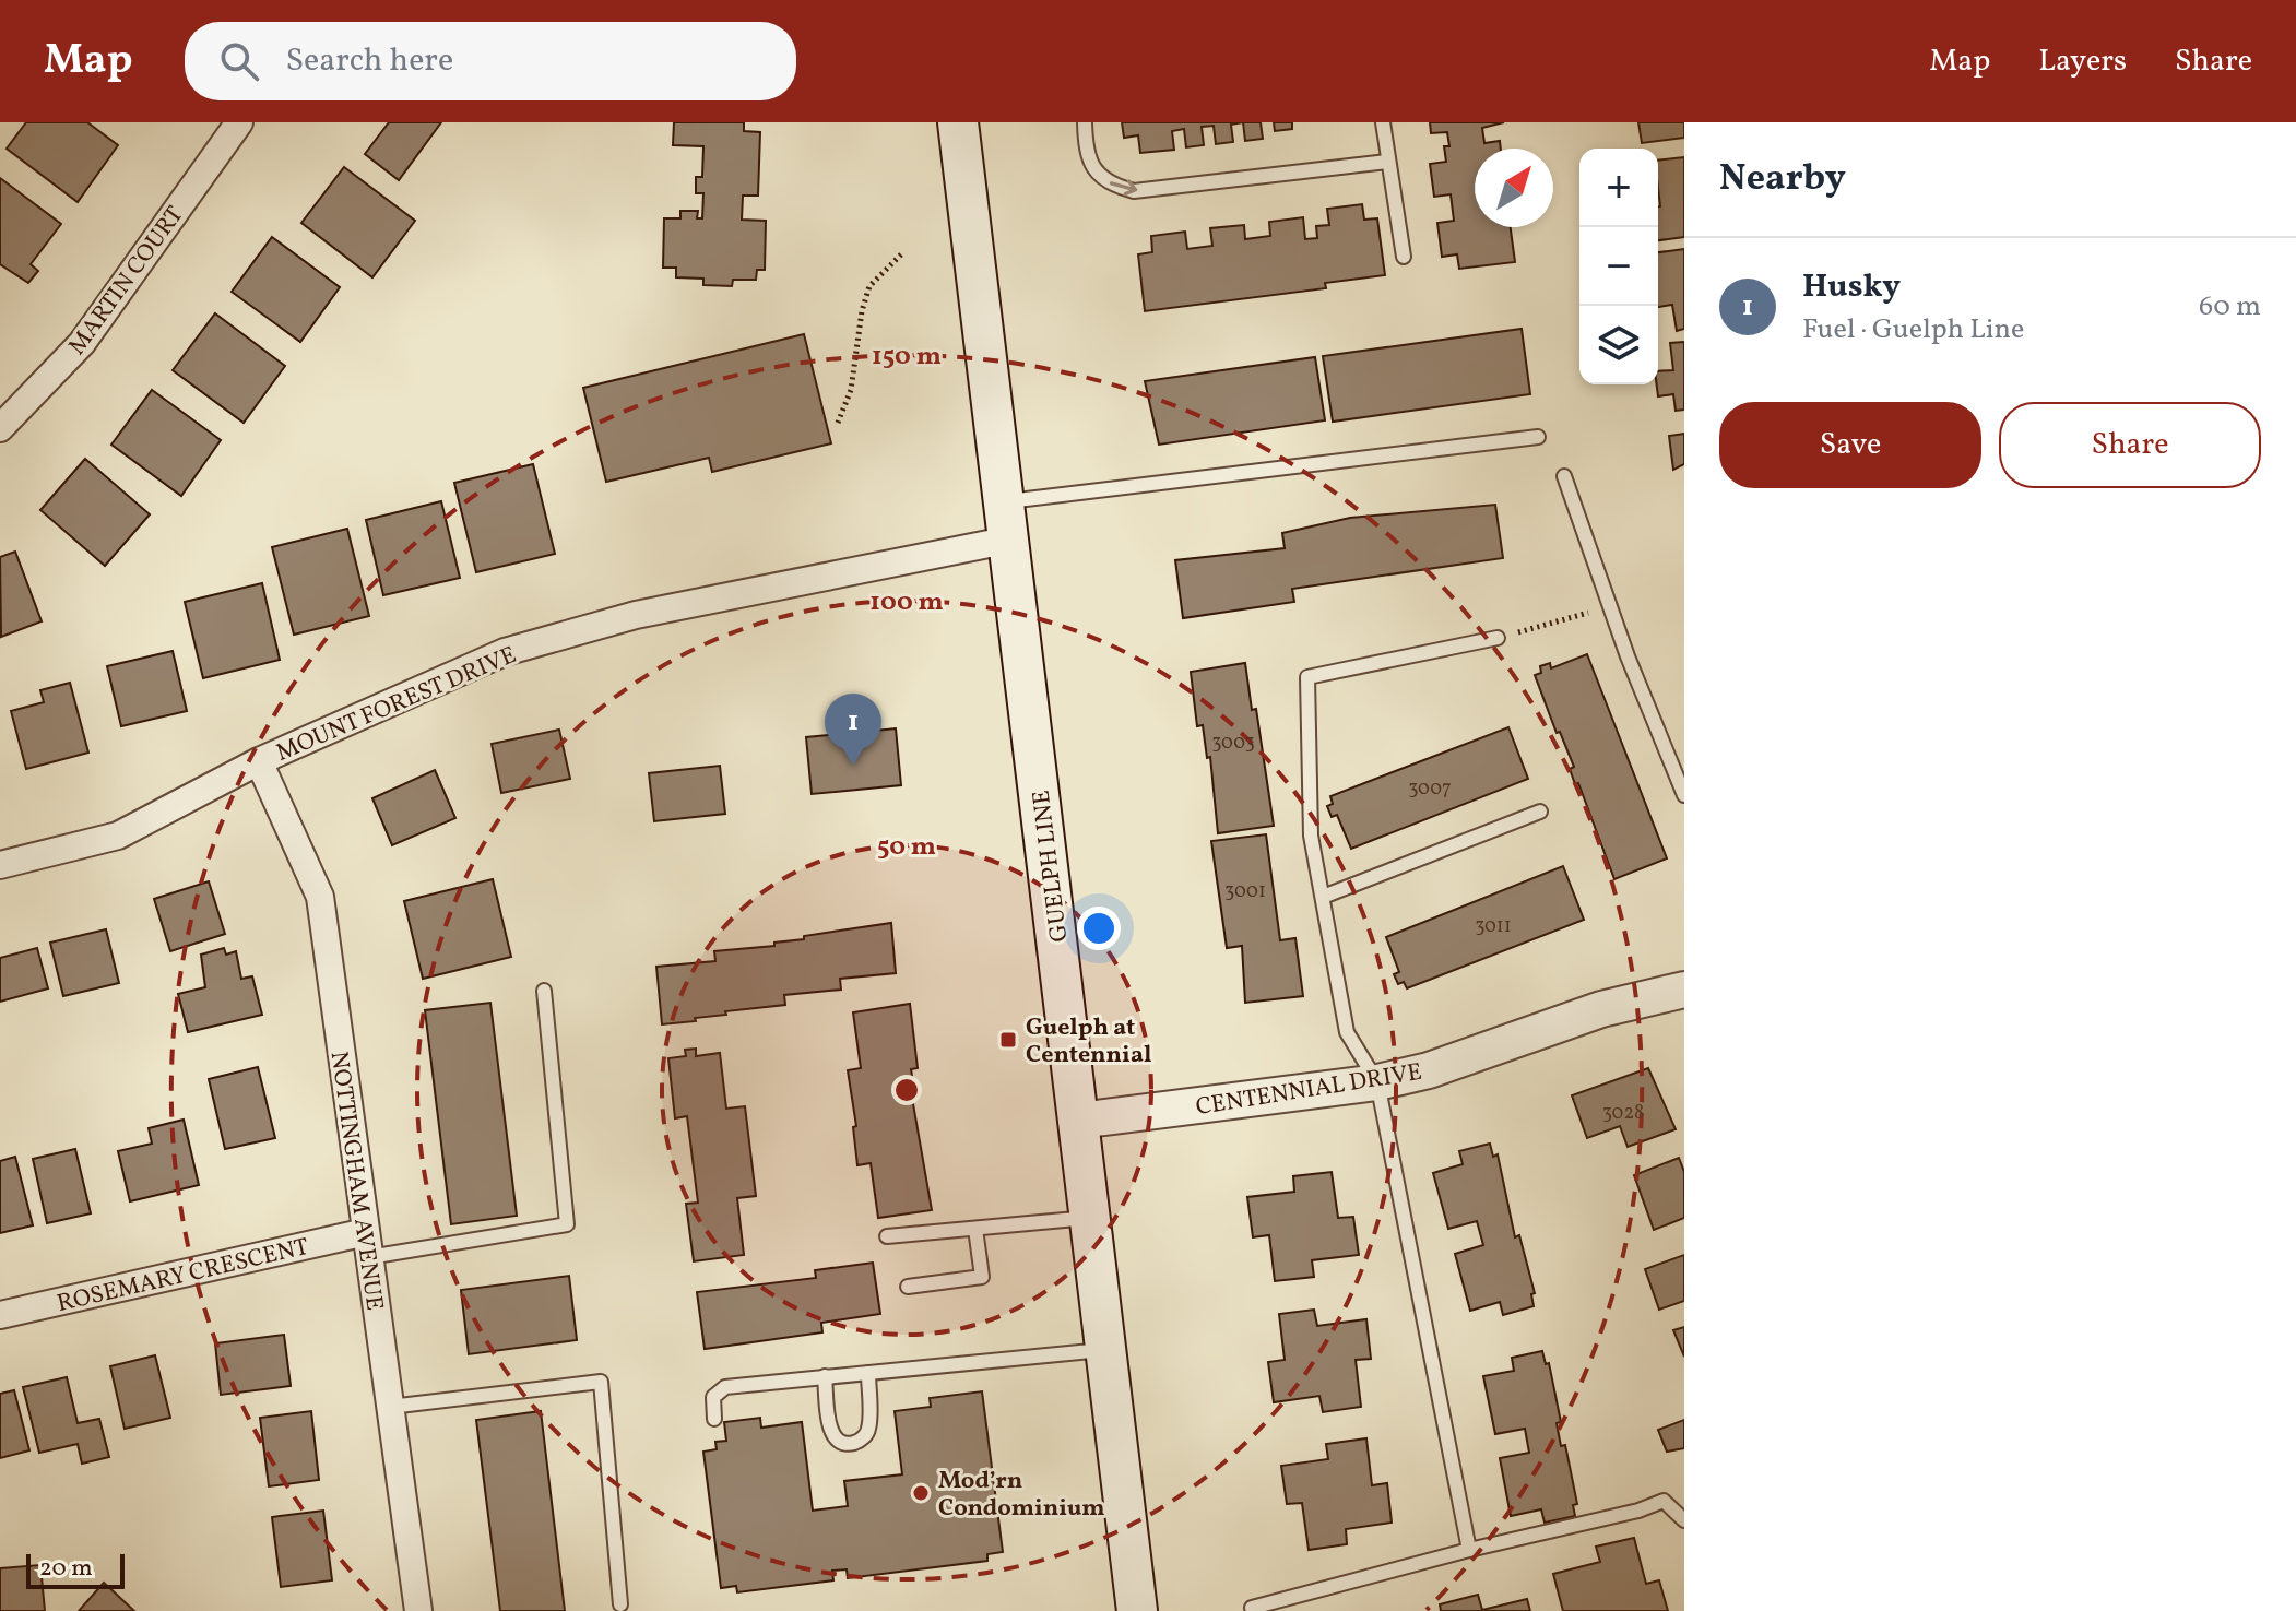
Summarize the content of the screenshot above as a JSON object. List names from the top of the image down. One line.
{"streets":{"main road":["GUELPH LINE"],"street":["MARTIN COURT","MOUNT FOREST DRIVE","CENTENNIAL DRIVE","NOTTINGHAM AVENUE","ROSEMARY CRESCENT"]},"crossings":[["MOUNT FOREST DRIVE","GUELPH LINE"],["MOUNT FOREST DRIVE","NOTTINGHAM AVENUE"],["GUELPH LINE","CENTENNIAL DRIVE"],["NOTTINGHAM AVENUE","ROSEMARY CRESCENT"]],"places":{"transit":["Guelph at Centennial"],"other":["Mod’rn Condominium"]},"house_numbers":["3003","3007","3001","3011","3028"],"scale_bar":"20 m","north":"top right","page":{"header":"Map","search":"Search here","nav":["Map","Layers","Share"],"heading":"Nearby","map_buttons":["+","−"],"list":[{"mark":"1","name":"Husky","note":"Fuel · Guelph Line","value":"60 m"}],"buttons":["Save","Share"],"pins":"1","scale":"20 m"},"rings":["150 m","100 m","50 m"]}
